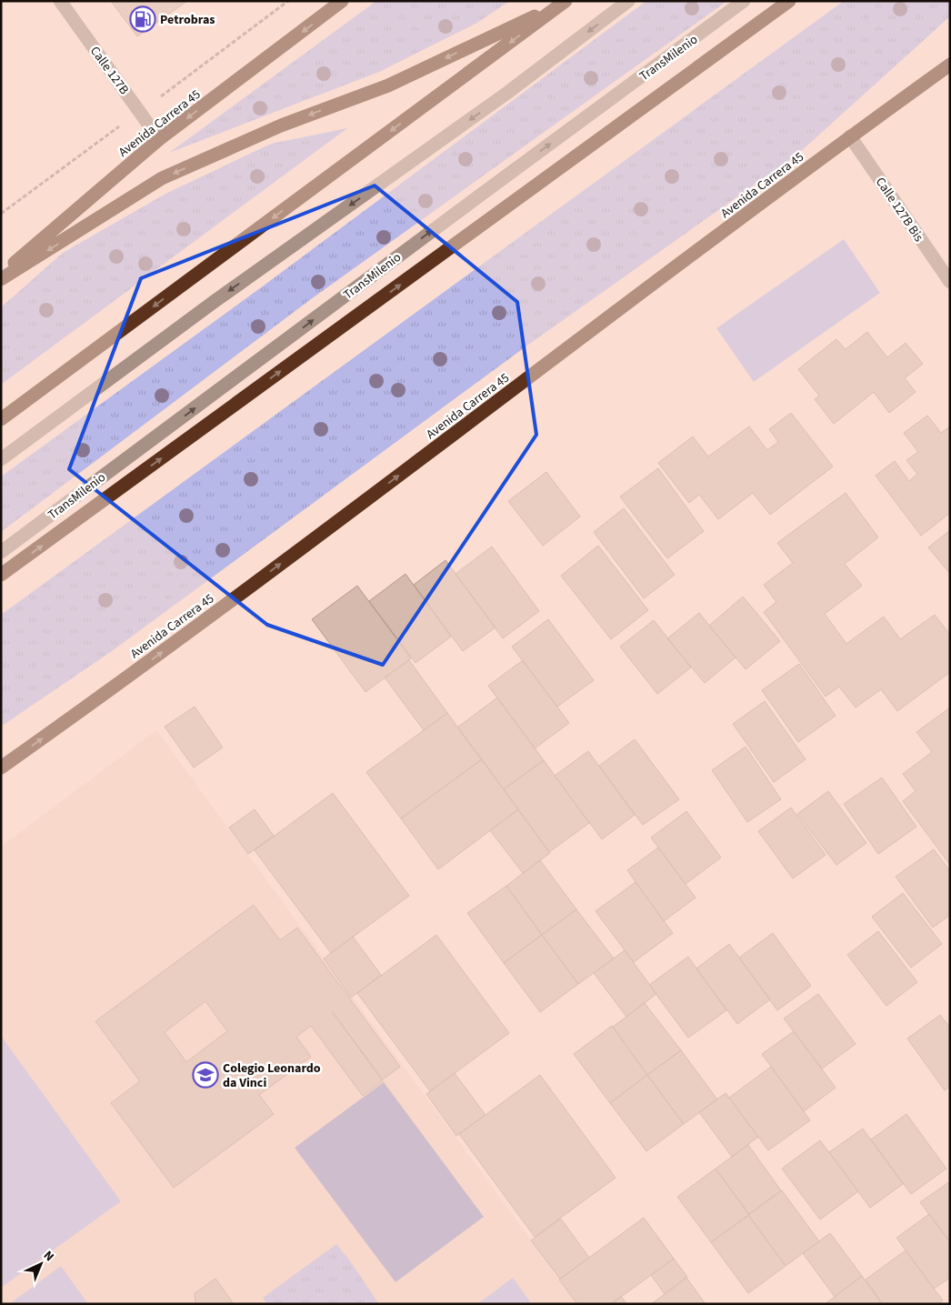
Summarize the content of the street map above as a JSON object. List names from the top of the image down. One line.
{"streets":{"highway":["Avenida Carrera 45"],"street":["TransMilenio","Calle 127B","Calle 127B Bis"]},"crossings":[["Calle 127B","Avenida Carrera 45"],["Avenida Carrera 45","Calle 127B Bis"]],"places":{"fuel station":["Petrobras"],"school or university":["Colegio Leonardo da Vinci"]},"north":"top right"}
